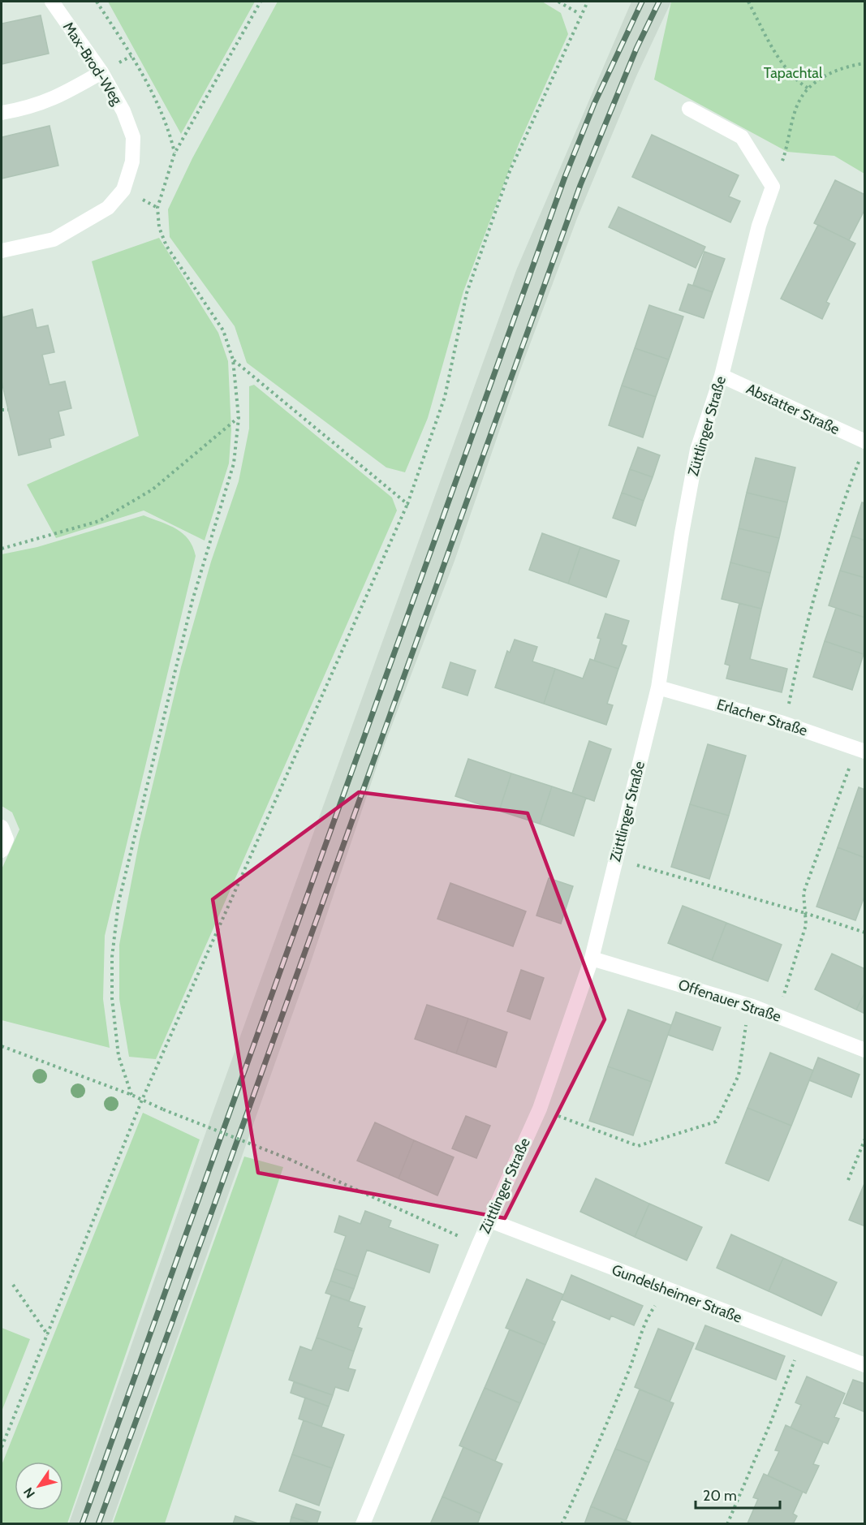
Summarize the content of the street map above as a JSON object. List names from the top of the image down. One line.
{"streets":{"street":["Max-Brod-Weg","Abstatter Straße","Züttlinger Straße","Erlacher Straße","Offenauer Straße","Gundelsheimer Straße"]},"crossings":[["Abstatter Straße","Züttlinger Straße"],["Züttlinger Straße","Erlacher Straße"],["Züttlinger Straße","Offenauer Straße"],["Züttlinger Straße","Gundelsheimer Straße"]],"parks":["Tapachtal"],"scale_bar":"20 m","north":"bottom left"}
